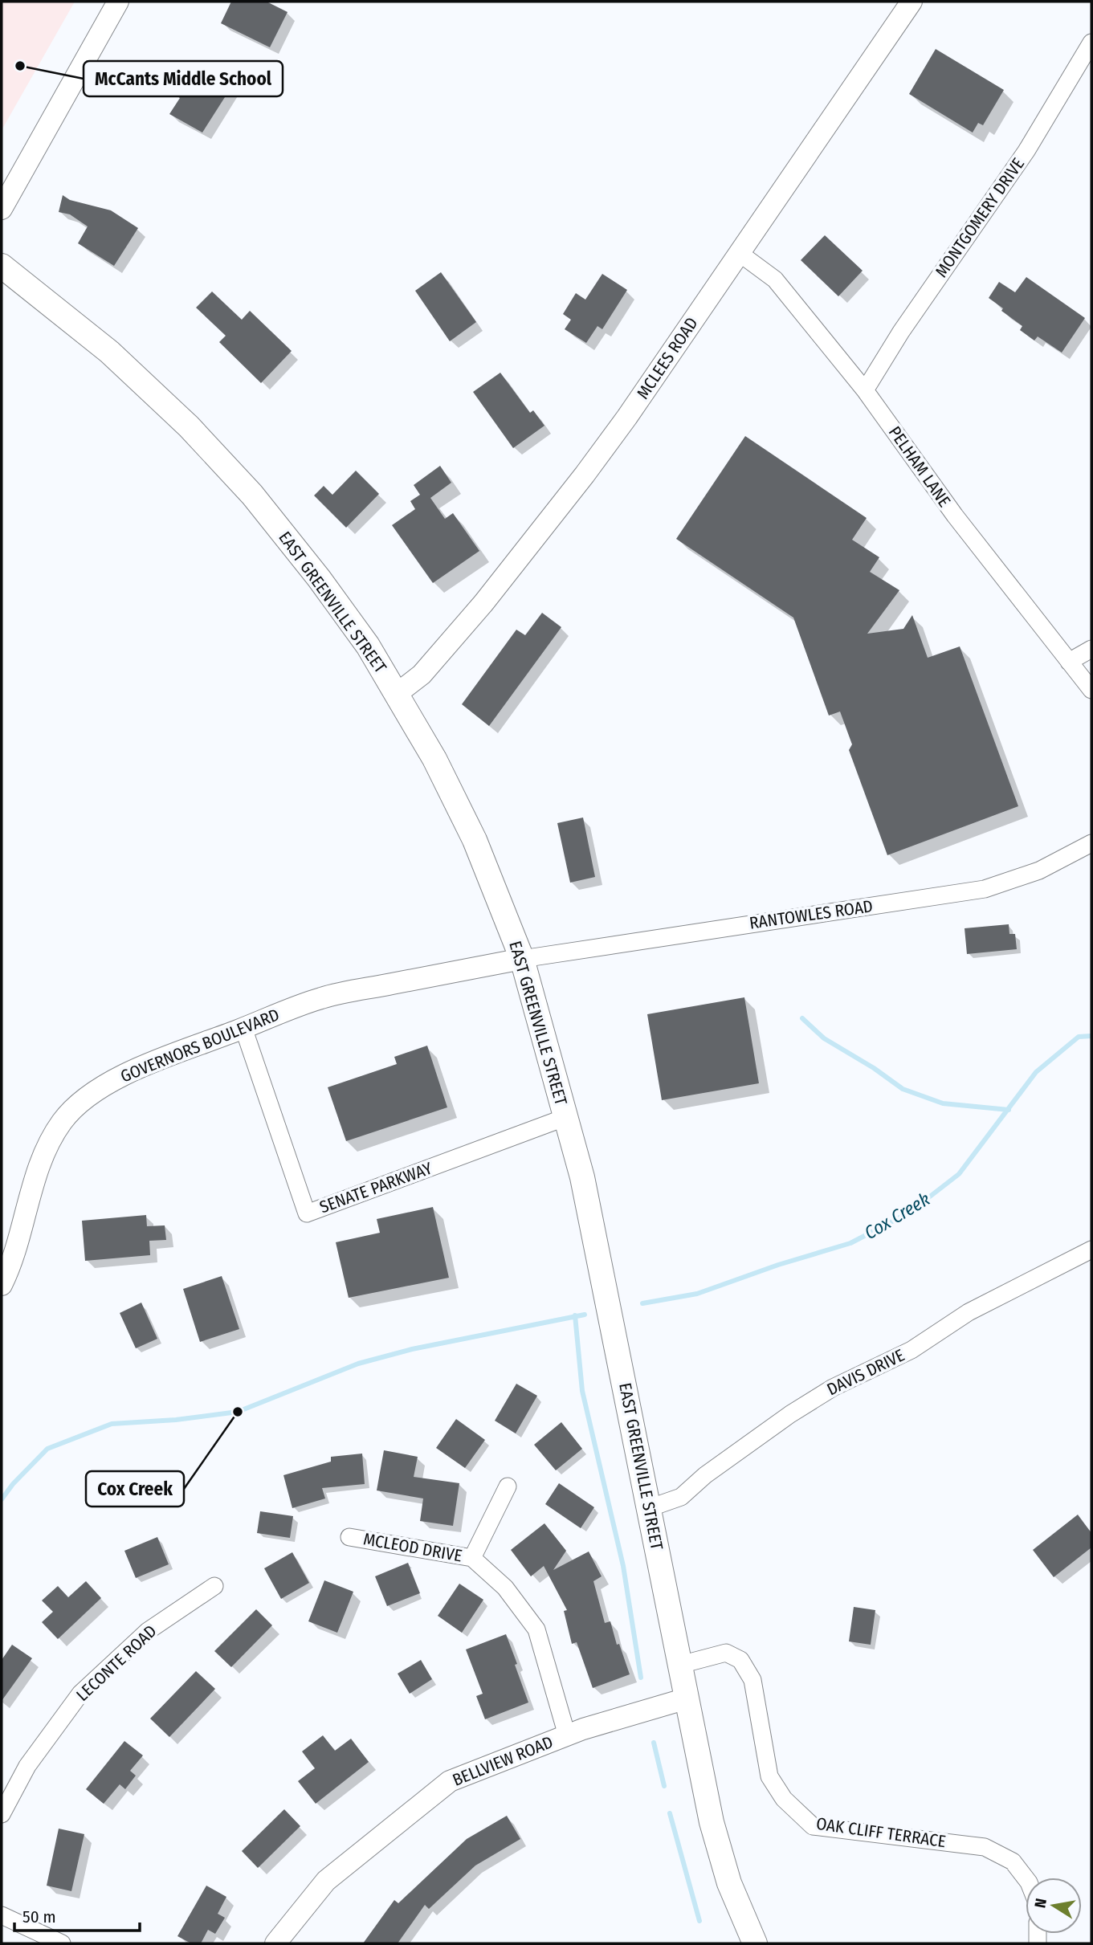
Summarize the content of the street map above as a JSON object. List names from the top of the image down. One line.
{"streets":{"main road":["EAST GREENVILLE STREET"],"street":["MONTGOMERY DRIVE","MCLEES ROAD","PELHAM LANE","RANTOWLES ROAD","GOVERNORS BOULEVARD","SENATE PARKWAY","DAVIS DRIVE","MCLEOD DRIVE","LECONTE ROAD","BELLVIEW ROAD","OAK CLIFF TERRACE"]},"crossings":[["MONTGOMERY DRIVE","PELHAM LANE"],["MCLEES ROAD","PELHAM LANE"],["MCLEES ROAD","EAST GREENVILLE STREET"],["EAST GREENVILLE STREET","RANTOWLES ROAD"],["EAST GREENVILLE STREET","GOVERNORS BOULEVARD"],["EAST GREENVILLE STREET","SENATE PARKWAY"],["EAST GREENVILLE STREET","DAVIS DRIVE"],["EAST GREENVILLE STREET","BELLVIEW ROAD"],["EAST GREENVILLE STREET","OAK CLIFF TERRACE"],["RANTOWLES ROAD","GOVERNORS BOULEVARD"],["GOVERNORS BOULEVARD","SENATE PARKWAY"],["MCLEOD DRIVE","BELLVIEW ROAD"]],"water":["Cox Creek"],"places":["McCants Middle School","Cox Creek"],"scale_bar":"50 m","north":"left"}
